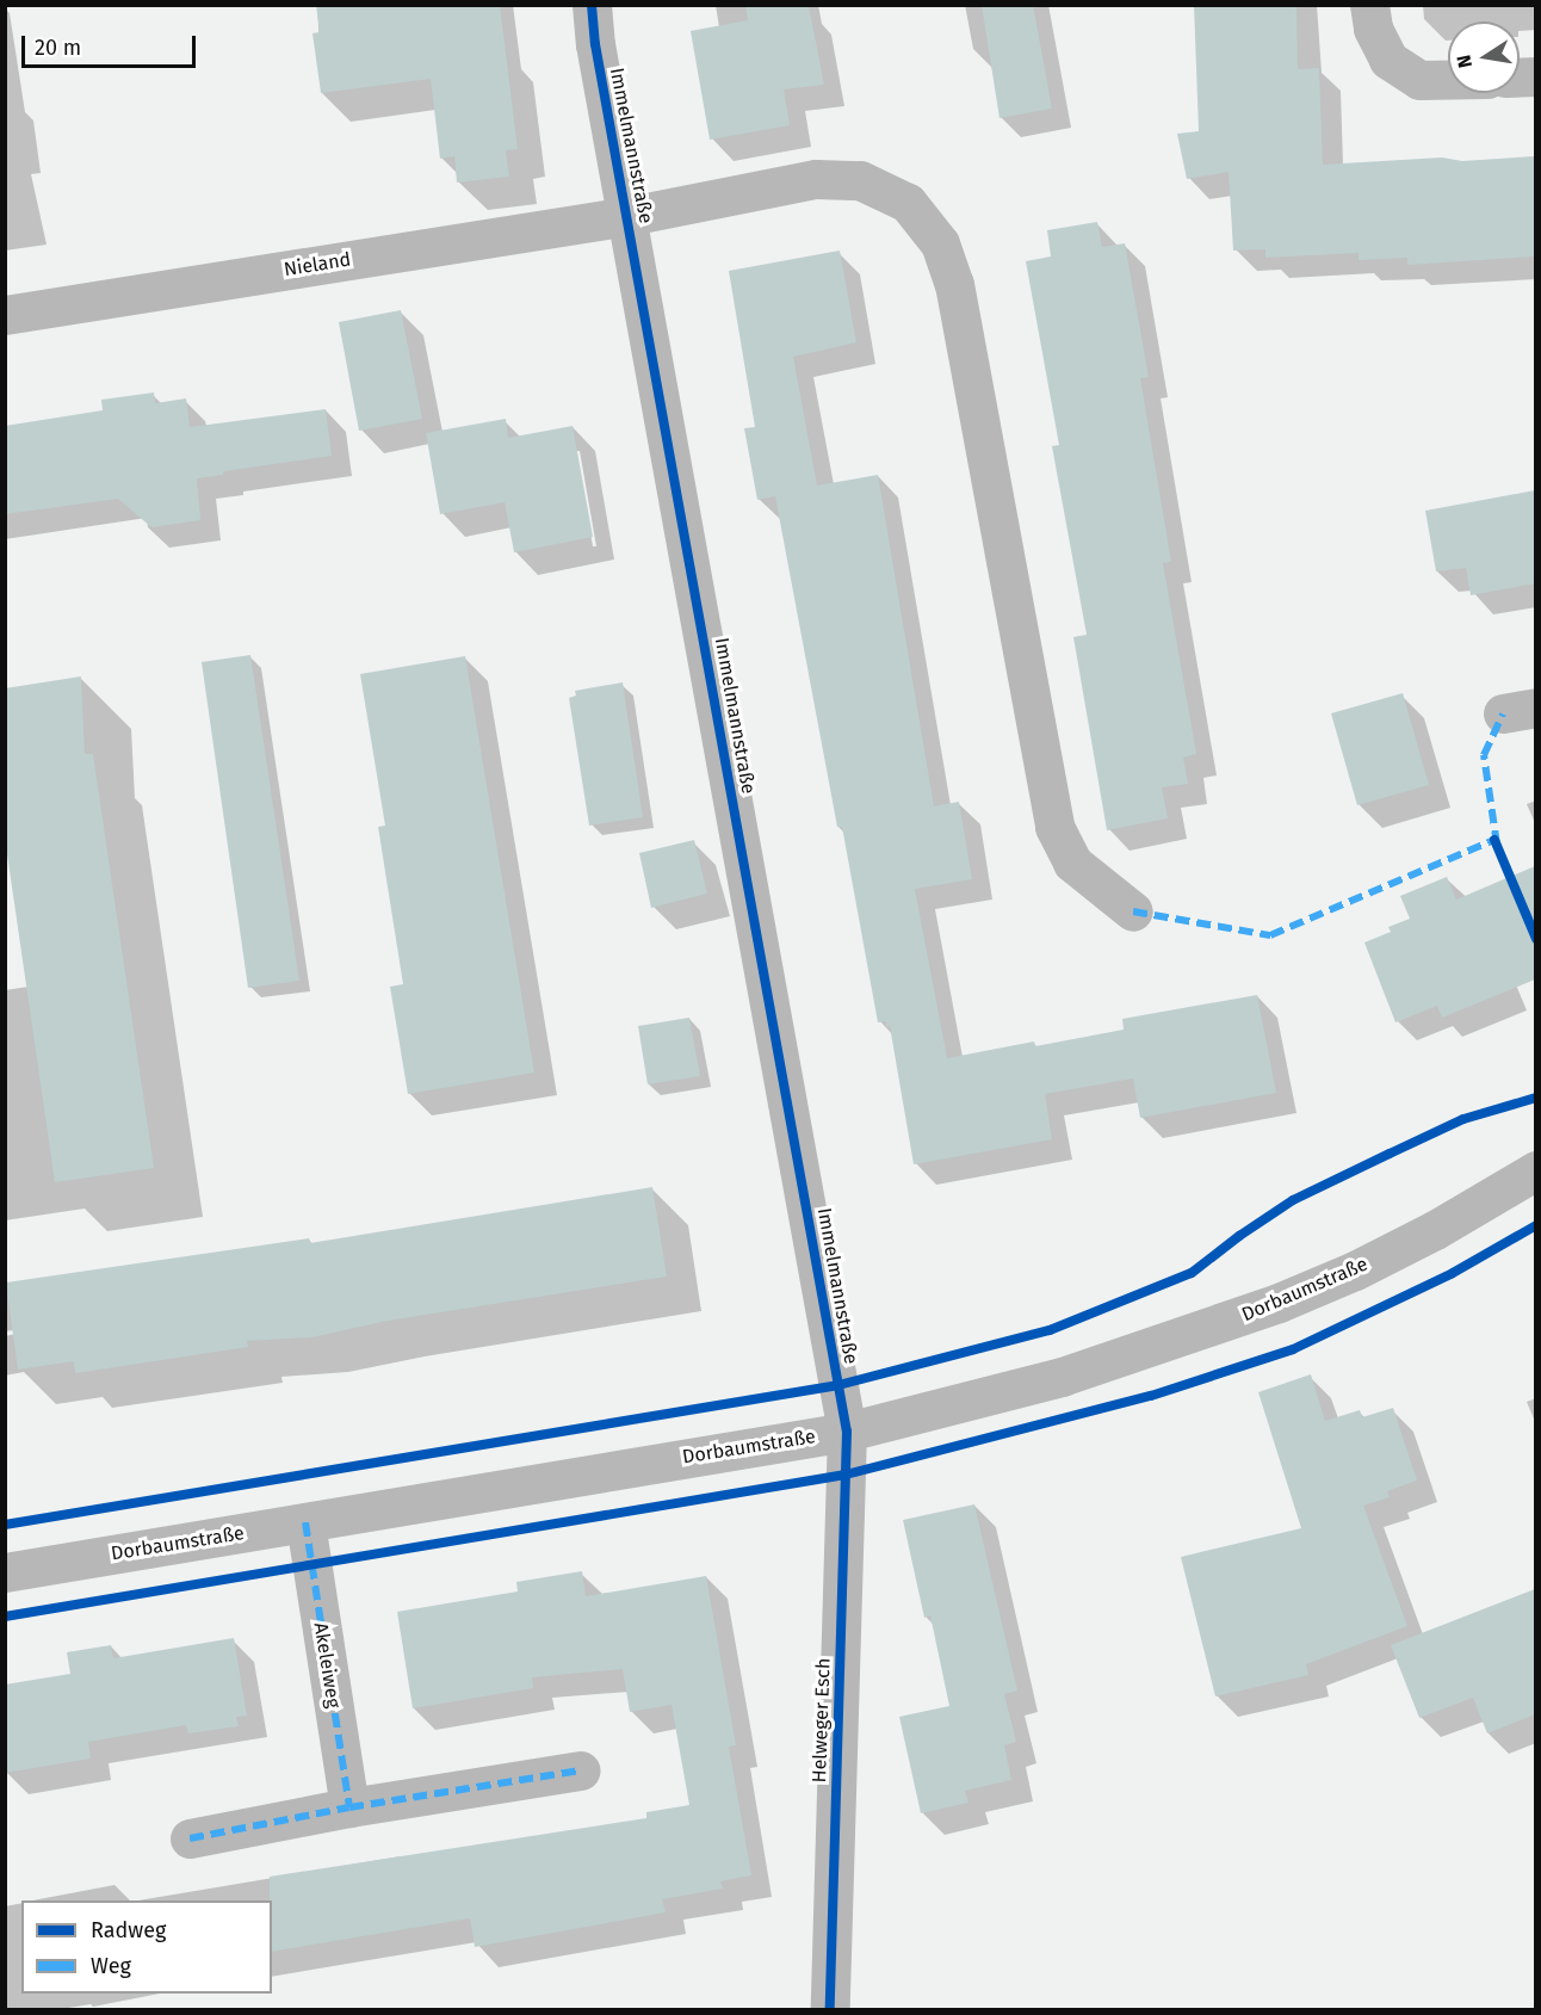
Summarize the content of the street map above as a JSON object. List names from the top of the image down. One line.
{"streets":{"street":["Immelmannstraße","Nieland","Dorbaumstraße","Akeleiweg","Helweger Esch"]},"crossings":[["Immelmannstraße","Nieland"],["Immelmannstraße","Dorbaumstraße"],["Immelmannstraße","Helweger Esch"],["Dorbaumstraße","Akeleiweg"],["Dorbaumstraße","Helweger Esch"]],"legend":["Radweg","Weg"],"scale_bar":"20 m","north":"left"}
